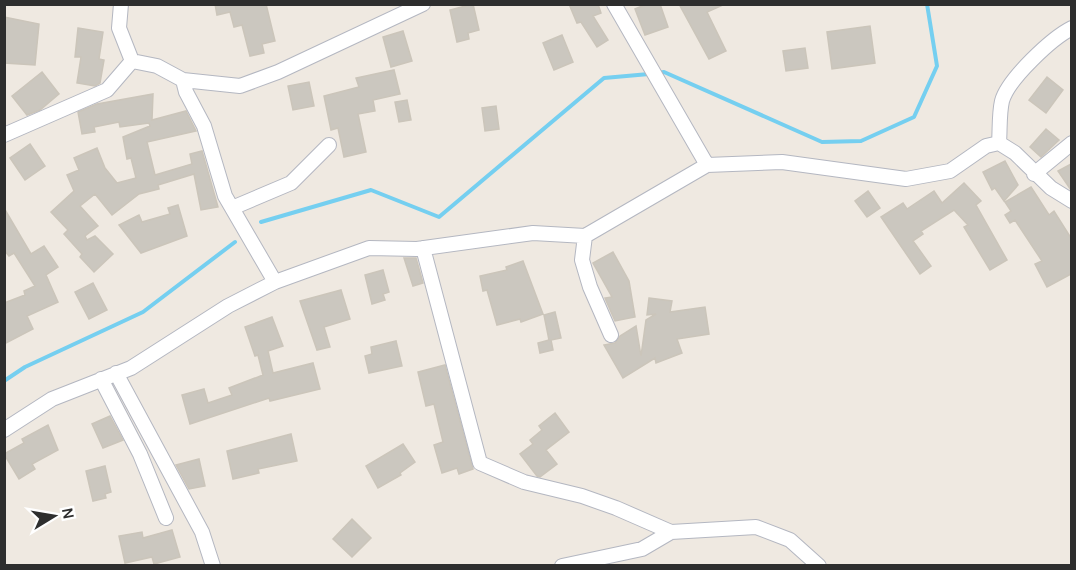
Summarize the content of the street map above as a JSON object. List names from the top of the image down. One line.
{"north":"right"}
